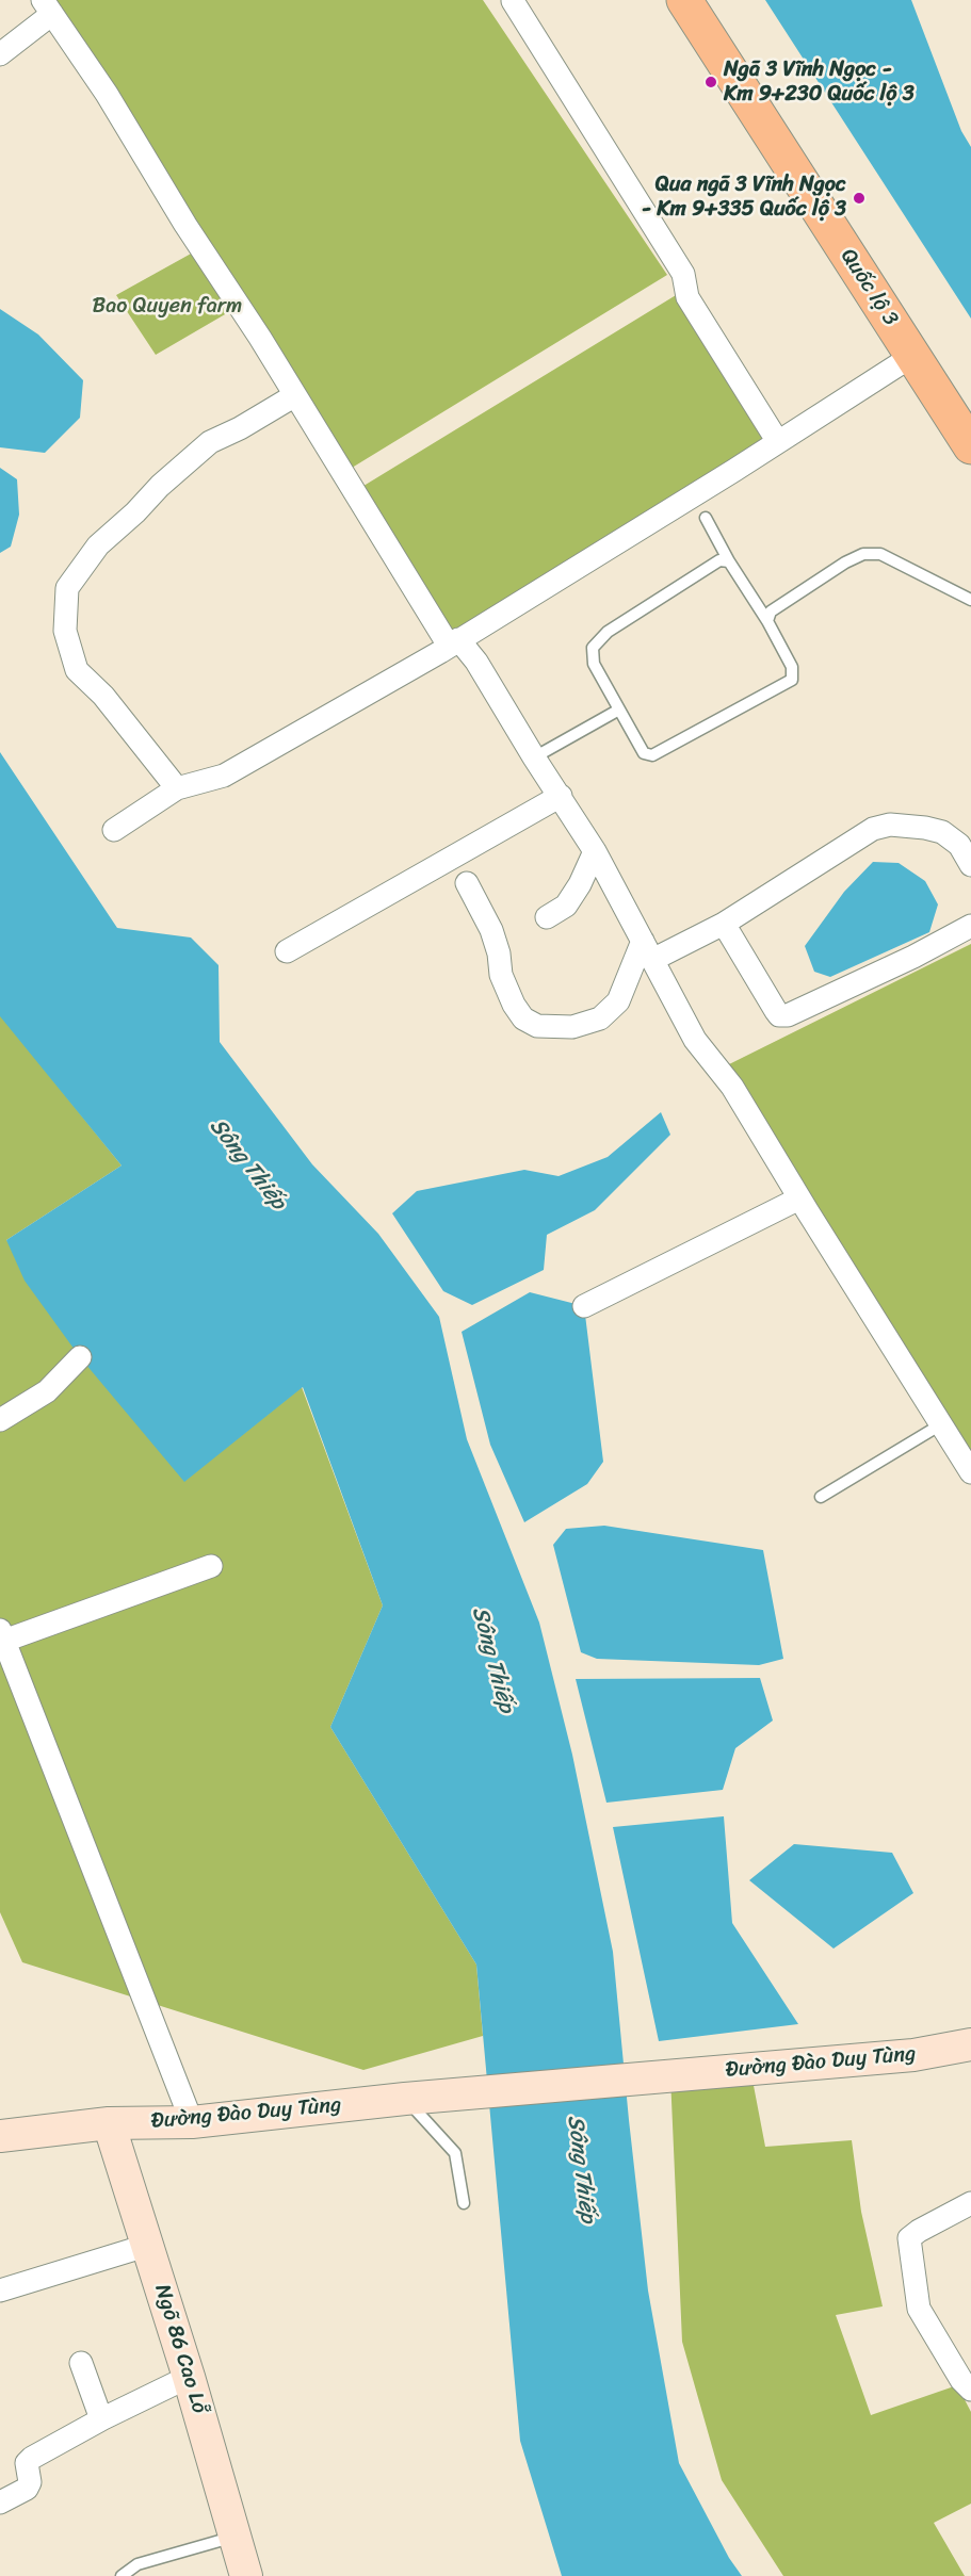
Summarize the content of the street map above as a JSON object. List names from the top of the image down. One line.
{"streets":{"highway":["Quốc lộ 3"],"street":["Đường Đào Duy Tùng","Ngõ 86 Cao Lỗ"]},"crossings":[["Đường Đào Duy Tùng","Ngõ 86 Cao Lỗ"]],"water":["Sông Thiếp"],"parks":["Bao Quyen farm"],"places":["Ngã 3 Vĩnh Ngọc - Km 9+230 Quốc lộ 3","Qua ngã 3 Vĩnh Ngọc - Km 9+335 Quốc lộ 3"]}
